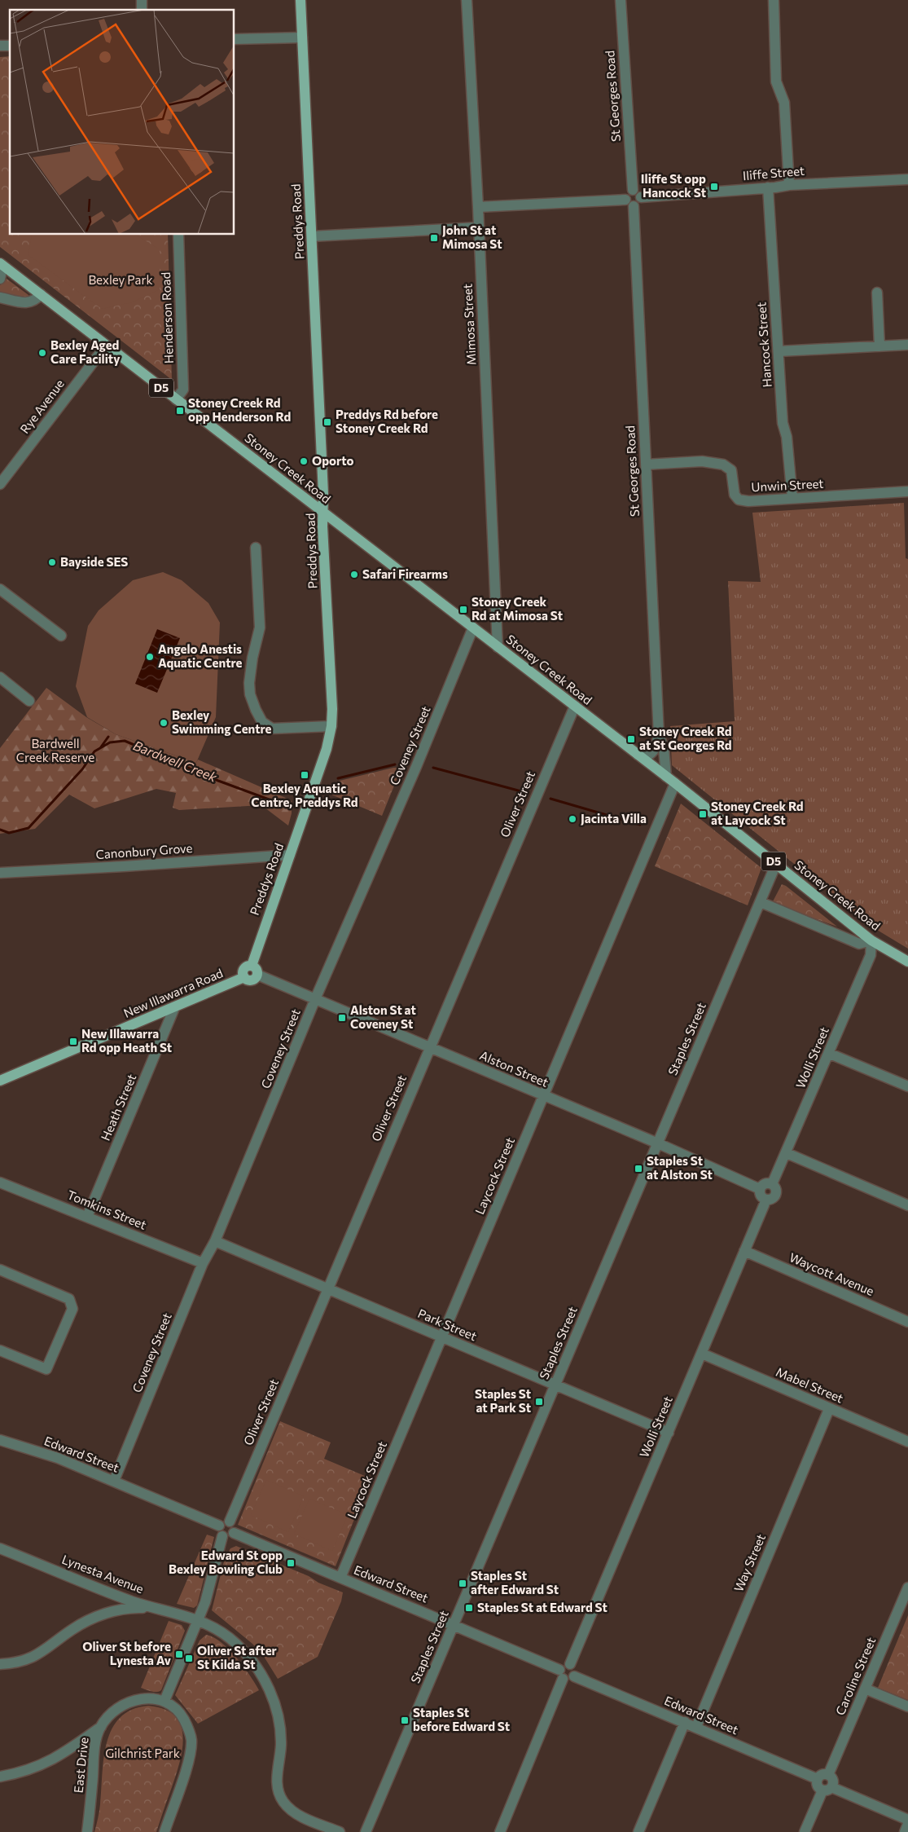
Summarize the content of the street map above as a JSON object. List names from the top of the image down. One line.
{"streets":{"main road":["Preddys Road","D5","Stoney Creek Road","New Illawarra Road"],"street":["St Georges Road","Iliffe Street","Henderson Road","Mimosa Street","Hancock Street","Rye Avenue","Unwin Street","Coveney Street","Oliver Street","Canonbury Grove","Staples Street","Wolli Street","Alston Street","Heath Street","Laycock Street","Tomkins Street","Waycott Avenue","Park Street","Mabel Street","Edward Street","Way Street","Lynesta Avenue","Caroline Street","East Drive"]},"crossings":[["St Georges Road","Iliffe Street"],["St Georges Road","Stoney Creek Road"],["St Georges Road","Unwin Street"],["Iliffe Street","Hancock Street"],["Preddys Road","Stoney Creek Road"],["Preddys Road","Canonbury Grove"],["Preddys Road","New Illawarra Road"],["Preddys Road","Alston Street"],["Henderson Road","Stoney Creek Road"],["Mimosa Street","Stoney Creek Road"],["Hancock Street","Unwin Street"],["Rye Avenue","Stoney Creek Road"],["Stoney Creek Road","Coveney Street"],["Stoney Creek Road","Oliver Street"],["Stoney Creek Road","Staples Street"],["Stoney Creek Road","Wolli Street"],["Stoney Creek Road","Laycock Street"],["Coveney Street","Alston Street"],["Coveney Street","Tomkins Street"],["Coveney Street","Park Street"],["Coveney Street","Edward Street"],["Oliver Street","Alston Street"],["Oliver Street","Park Street"],["Oliver Street","Edward Street"],["New Illawarra Road","Heath Street"],["Staples Street","Alston Street"],["Staples Street","Park Street"],["Staples Street","Edward Street"],["Wolli Street","Alston Street"],["Wolli Street","Waycott Avenue"],["Wolli Street","Park Street"],["Wolli Street","Mabel Street"],["Wolli Street","Edward Street"],["Alston Street","Laycock Street"],["Heath Street","Tomkins Street"],["Laycock Street","Park Street"],["Laycock Street","Edward Street"],["Mabel Street","Way Street"],["Edward Street","Way Street"],["Edward Street","Caroline Street"]],"water":["Bardwell Creek"],"parks":["Bexley Park","Bardwell Creek Reserve","Gilchrist Park"],"places":{"transit":["Iliffe St opp Hancock St","John St at Mimosa St","Stoney Creek Rd opp Henderson Rd","Preddys Rd before Stoney Creek Rd","Stoney Creek Rd at Mimosa St","Stoney Creek Rd at St Georges Rd","Bexley Aquatic Centre, Preddys Rd","Stoney Creek Rd at Laycock St","Alston St at Coveney St","New Illawarra Rd opp Heath St","Staples St at Alston St","Staples St at Park St","Edward St opp Bexley Bowling Club","Staples St after Edward St","Staples St at Edward St","Oliver St before Lynesta Av","Oliver St after St Kilda St","Staples St before Edward St"],"other":["Bexley Aged Care Facility","Oporto","Bayside SES","Safari Firearms","Angelo Anestis Aquatic Centre","Bexley Swimming Centre","Jacinta Villa"]}}
